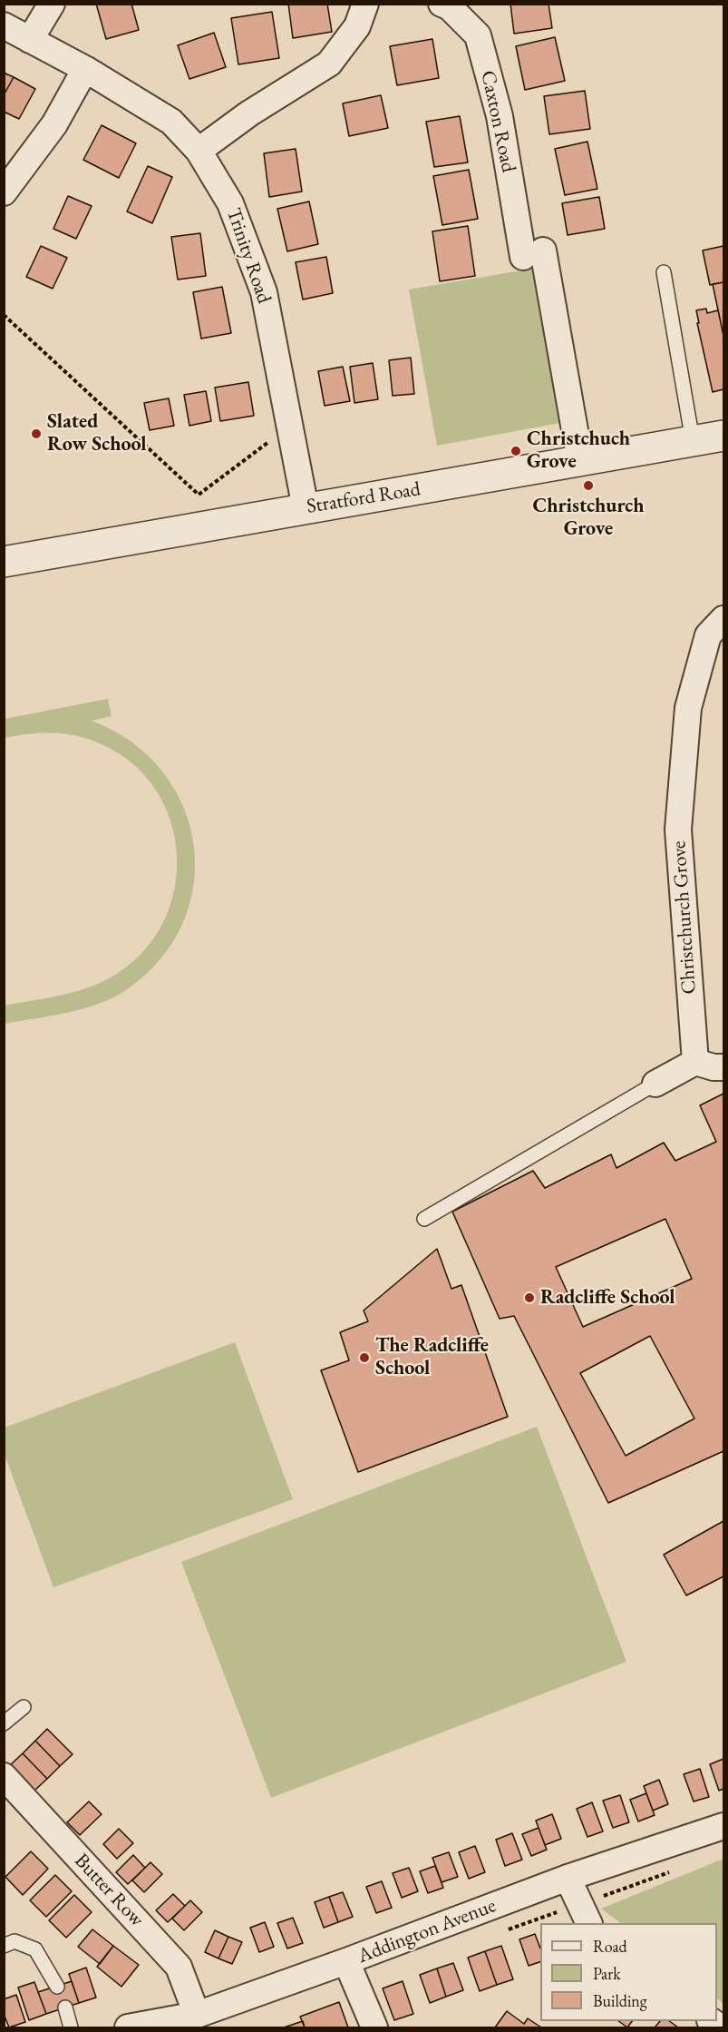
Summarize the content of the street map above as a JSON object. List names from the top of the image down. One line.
{"streets":{"street":["Caxton Road","Trinity Road","Stratford Road","Christchurch Grove","Butter Row","Addington Avenue"]},"crossings":[["Caxton Road","Stratford Road"],["Trinity Road","Stratford Road"],["Butter Row","Addington Avenue"]],"places":["Slated Row School","Christchuch Grove","Christchurch Grove","Radcliffe School","The Radcliffe School"],"legend":["Road","Park","Building"]}
